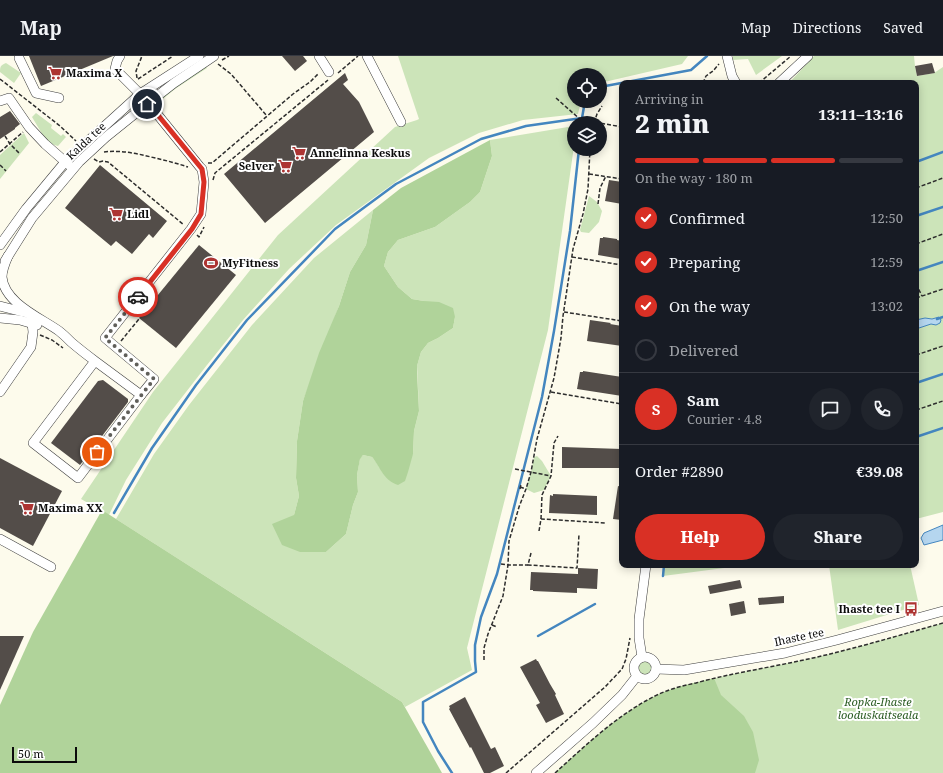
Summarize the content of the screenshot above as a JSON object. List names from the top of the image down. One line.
{"streets":{"street":["Kalda tee","Ihaste tee"]},"parks":["Ropka-Ihaste looduskaitseala"],"places":{"supermarket":["Maxima X","Annelinna Keskus","Selver","Lidl","Maxima XX"],"sports":["MyFitness"],"bus stop":["Ihaste tee I"]},"scale_bar":"50 m","page":{"header":"Map","nav":["Map","Directions","Saved"],"heading":["2 min","Arriving in","13:11–13:16"],"panel":["Sam","Courier · 4.8","Order #2890","€39.08"],"bar":"On the way · 180 m","list":[["Confirmed","12:50"],["Preparing","12:59"],["On the way","13:02"],"Delivered"],"round":"S","buttons":["Help","Share"],"scale":"50 m"}}
